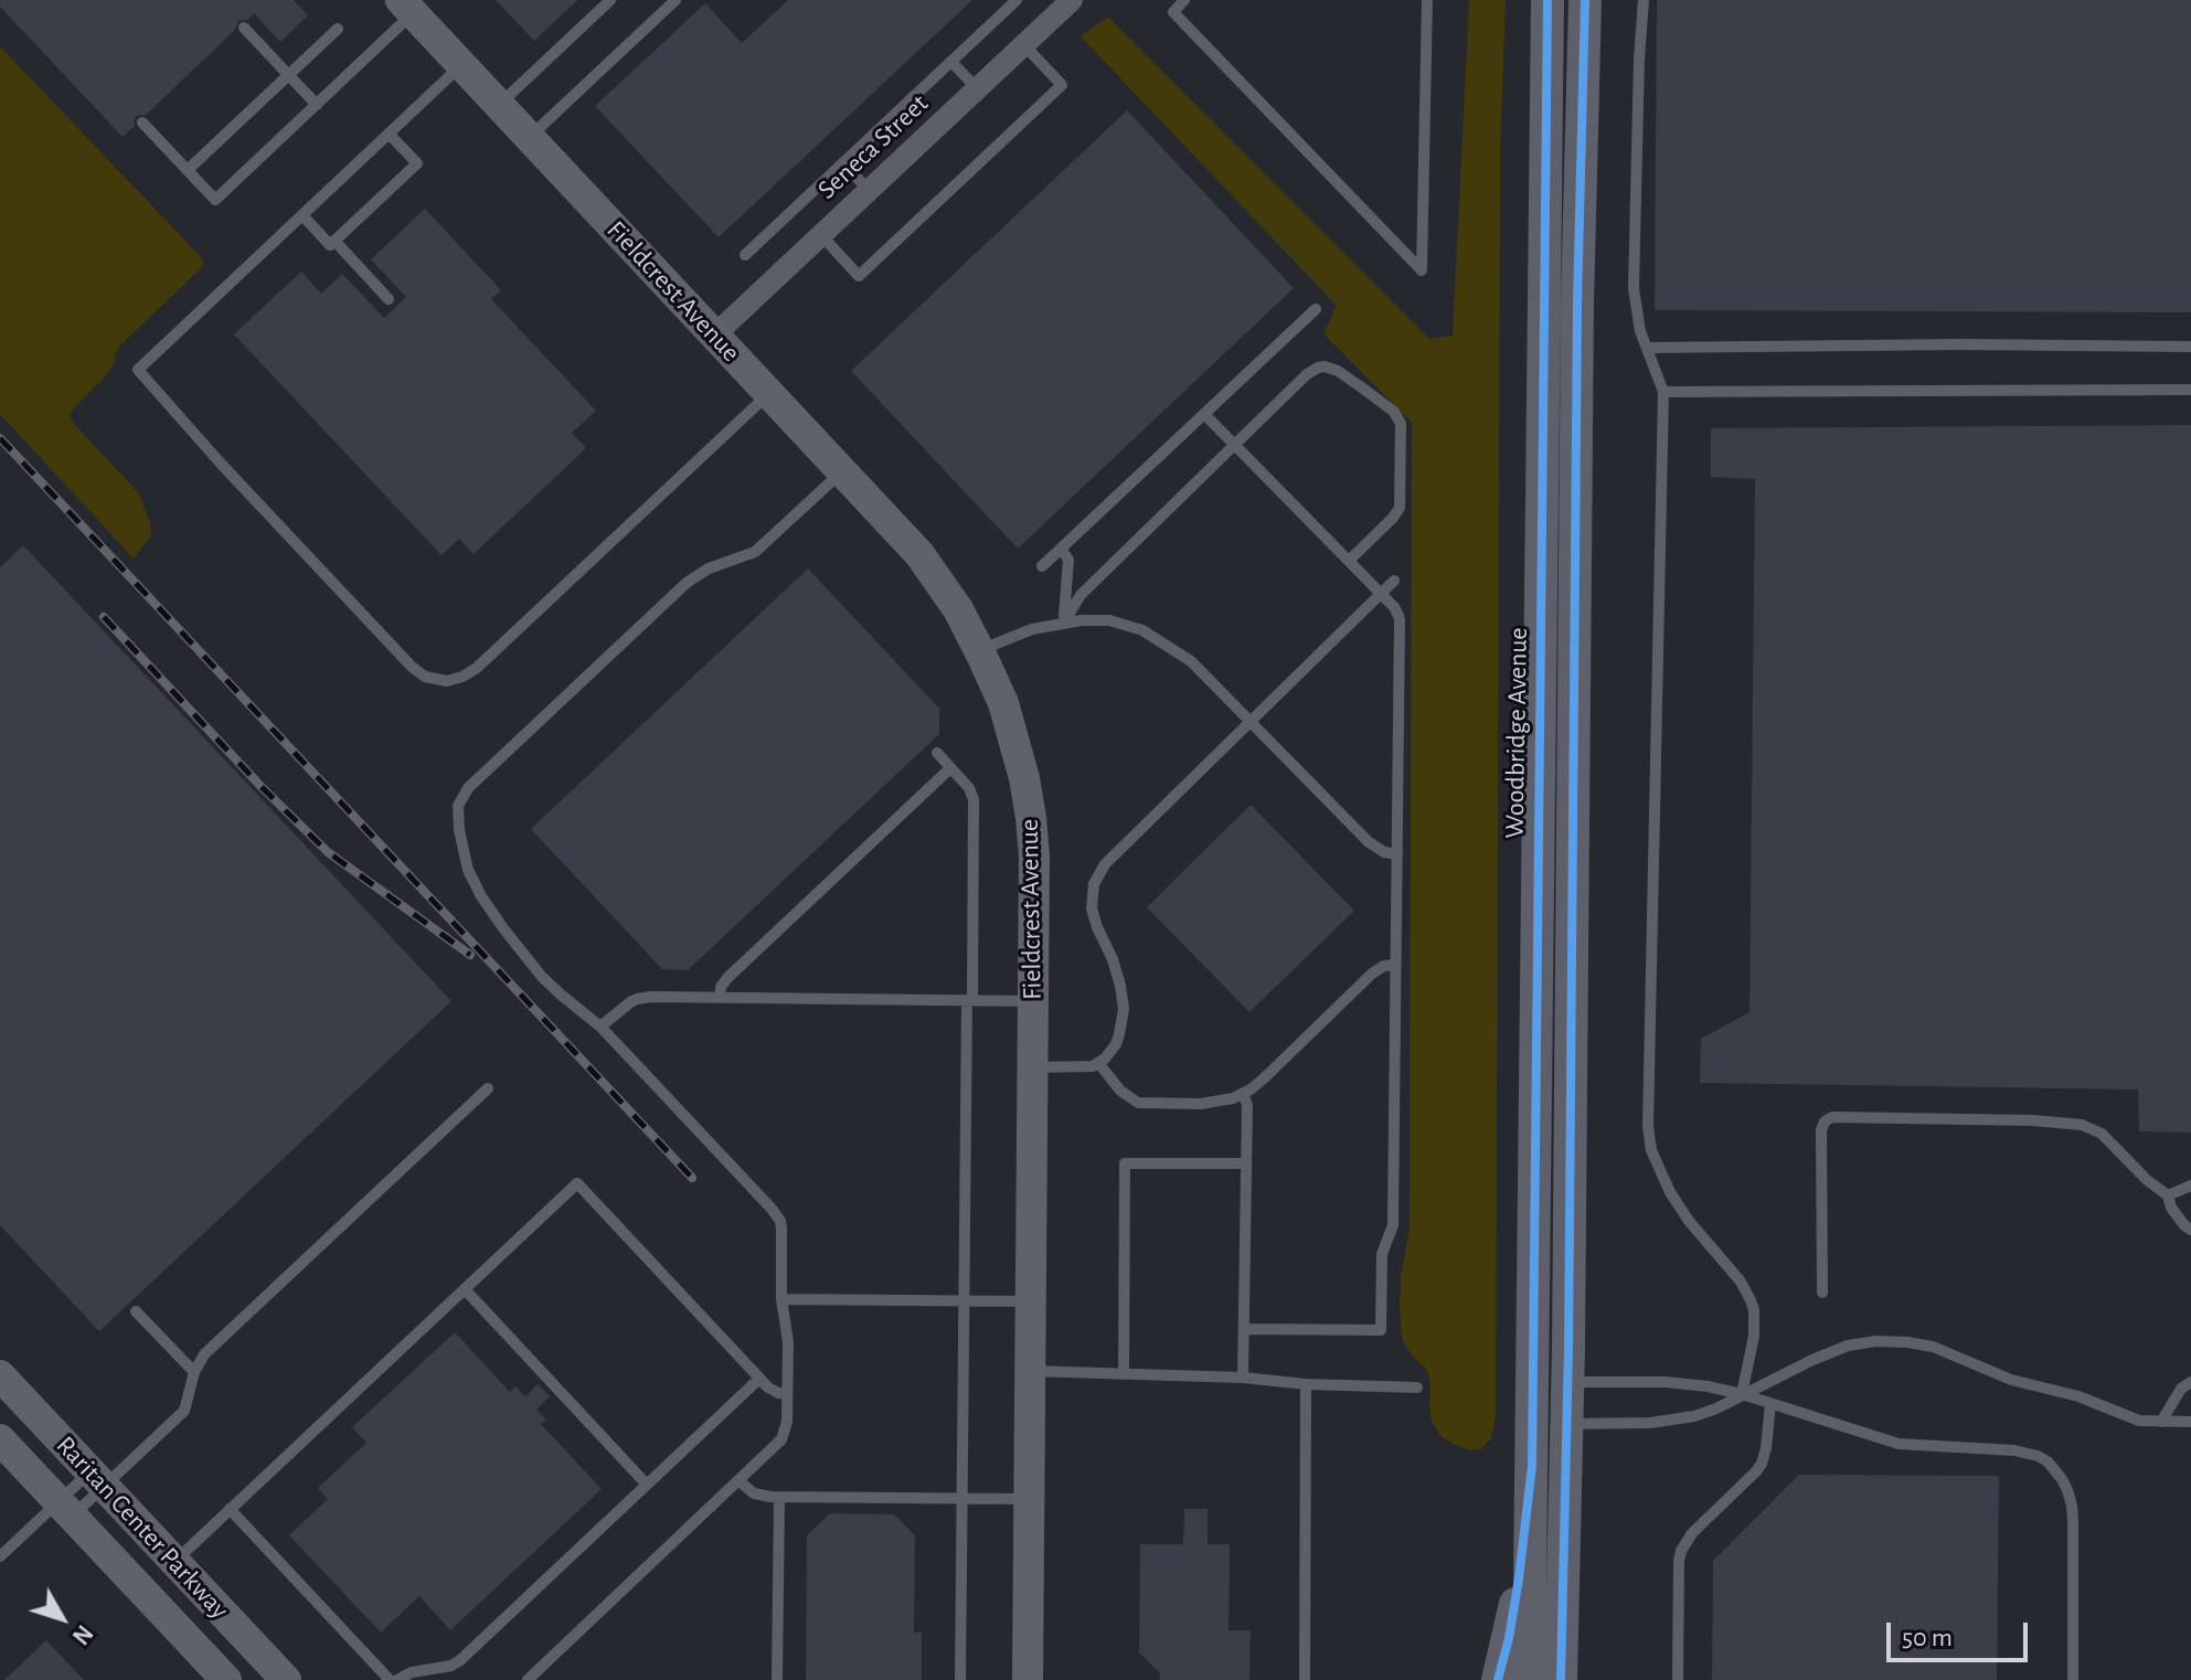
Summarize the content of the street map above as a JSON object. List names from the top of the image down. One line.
{"streets":{"main road":["Woodbridge Avenue"],"street":["Seneca Street","Fieldcrest Avenue","Raritan Center Parkway"]},"crossings":[["Seneca Street","Fieldcrest Avenue"]],"scale_bar":"50 m","north":"bottom right"}
